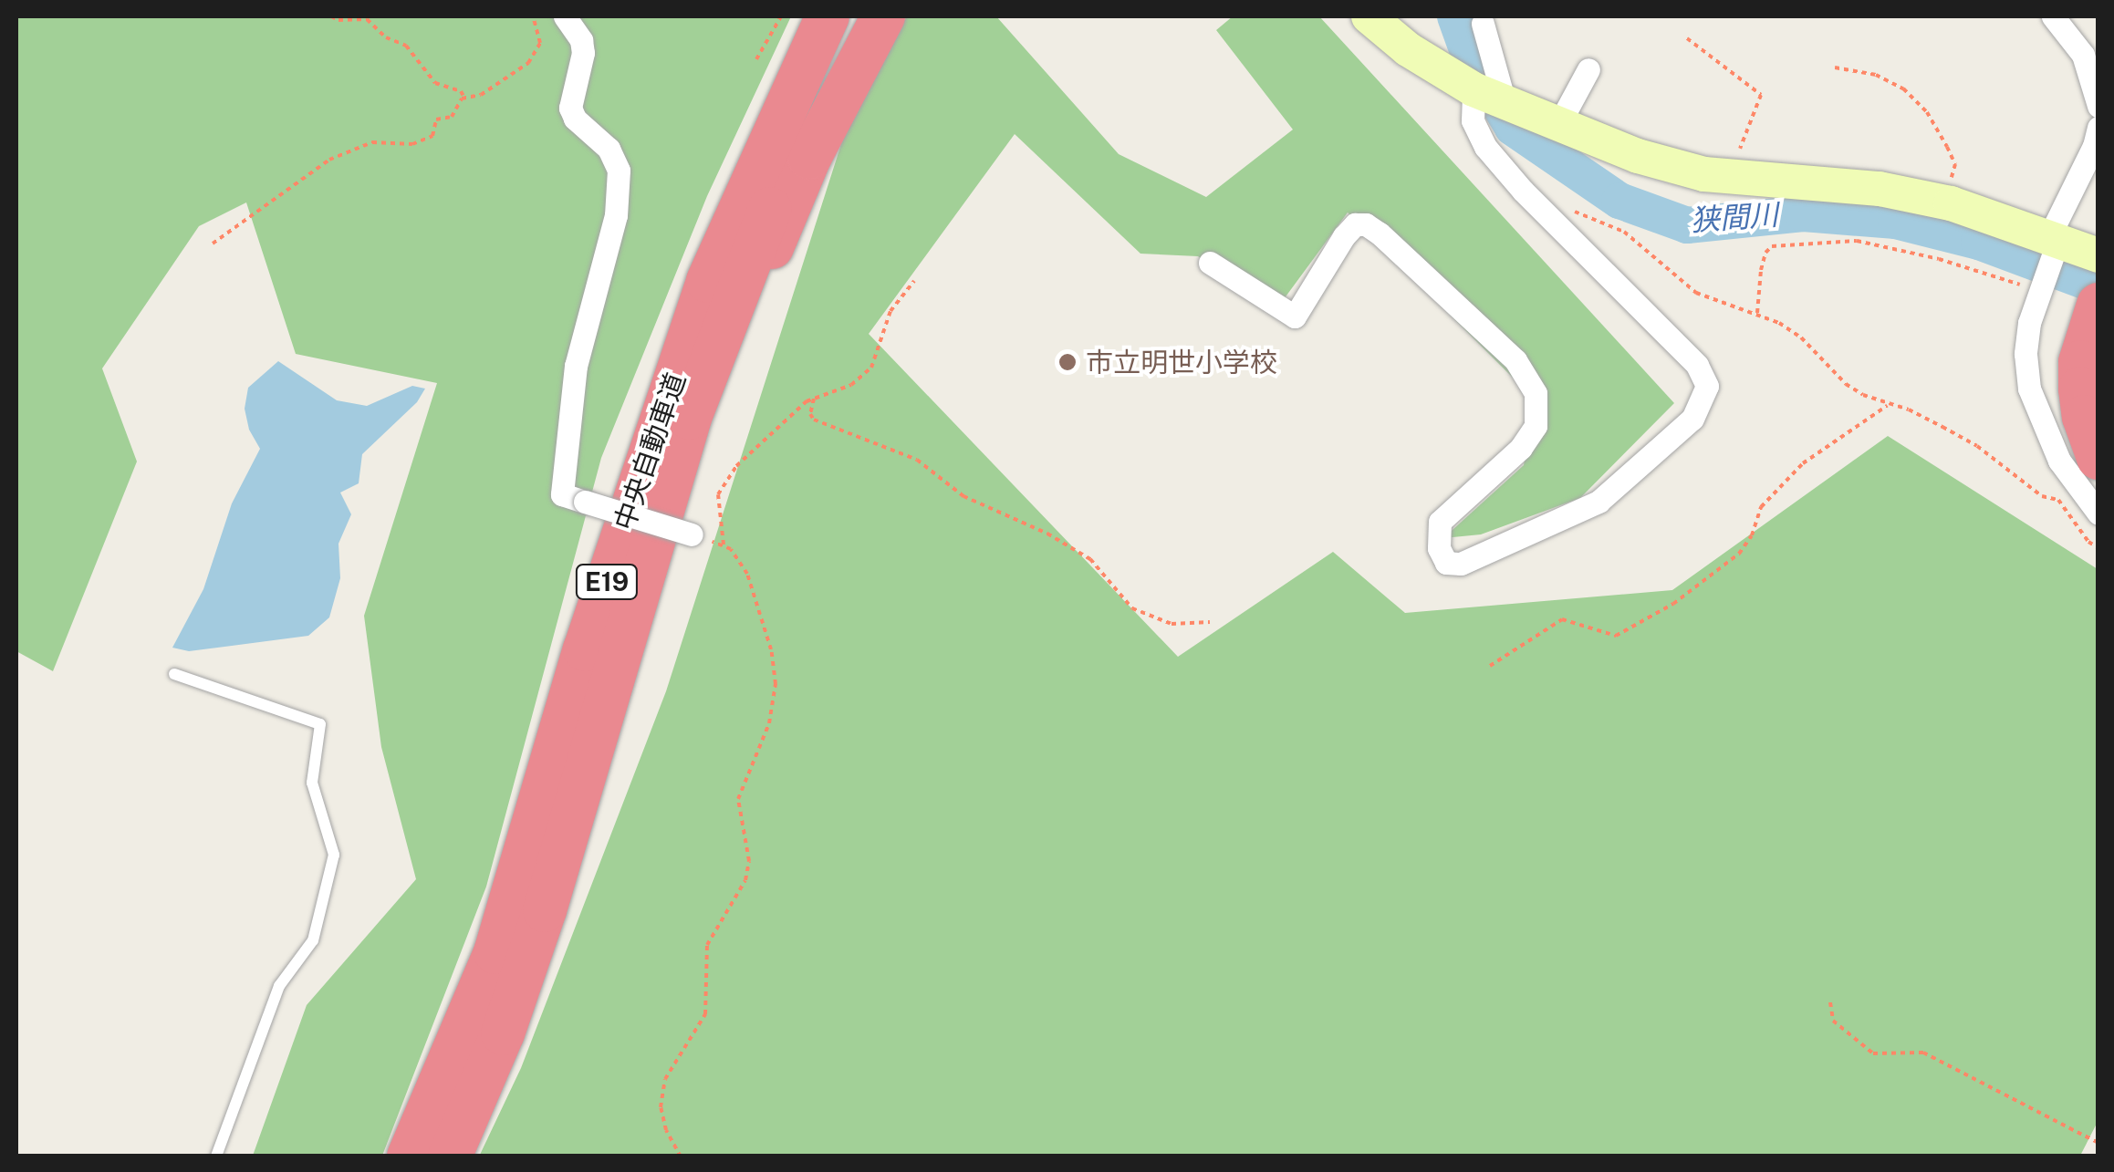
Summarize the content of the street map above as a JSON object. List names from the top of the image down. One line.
{"streets":{"highway":["中央自動車道","E19"]},"water":["狭間川"],"places":["市立明世小学校"]}
